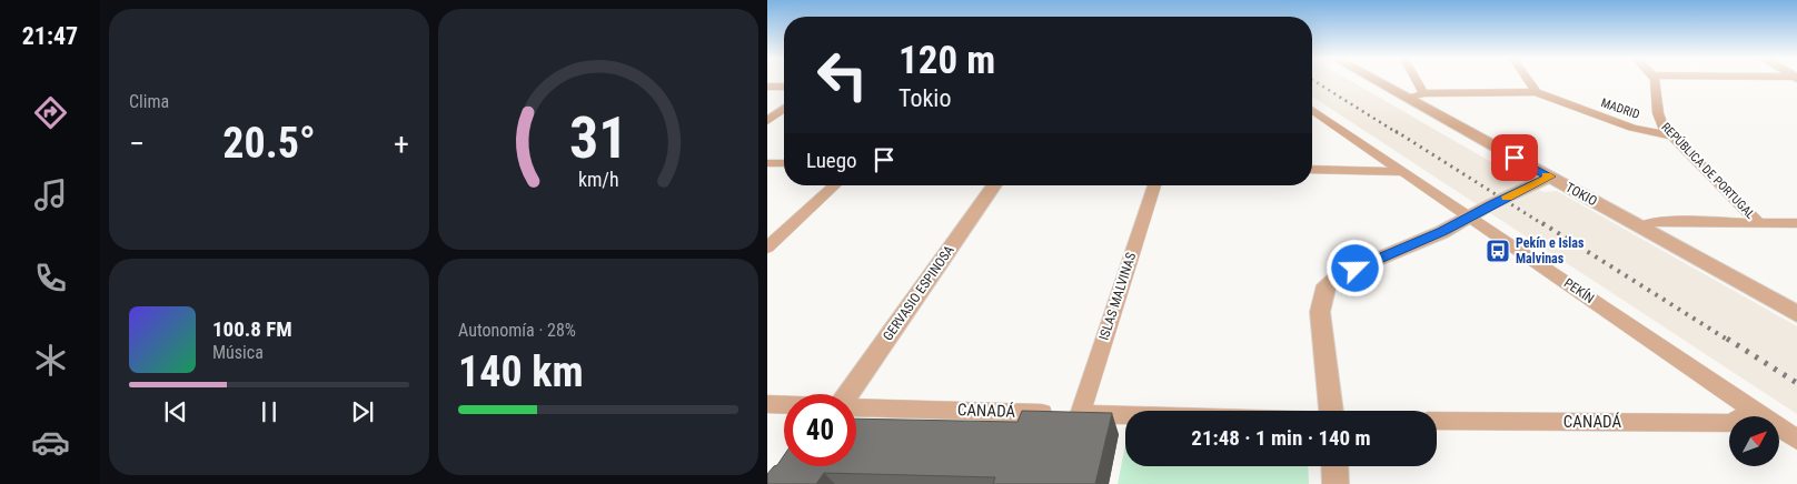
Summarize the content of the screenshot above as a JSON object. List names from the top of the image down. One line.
{"streets":{"street":["MADRID","REPÚBLICA DE PORTUGAL","TOKIO","PEKÍN","GERVASIO ESPINOSA","ISLAS MALVINAS","CANADÁ"]},"crossings":[["MADRID","REPÚBLICA DE PORTUGAL"],["PEKÍN","CANADÁ"],["ISLAS MALVINAS","CANADÁ"]],"places":{"bus stop":["Pekín e Islas Malvinas"]},"north":"top right","page":{"tabs":"21:47","tile":["Clima",["Autonomía · 28%","140 km"]],"turn":["120 m","Tokio"],"heat":["−","20.5°","+"],"then":"Luego","song":["100.8 FM","Música"],"limit":"40","trip":"21:48 · 1 min · 140 m","gauge":["31","km/h"]}}
